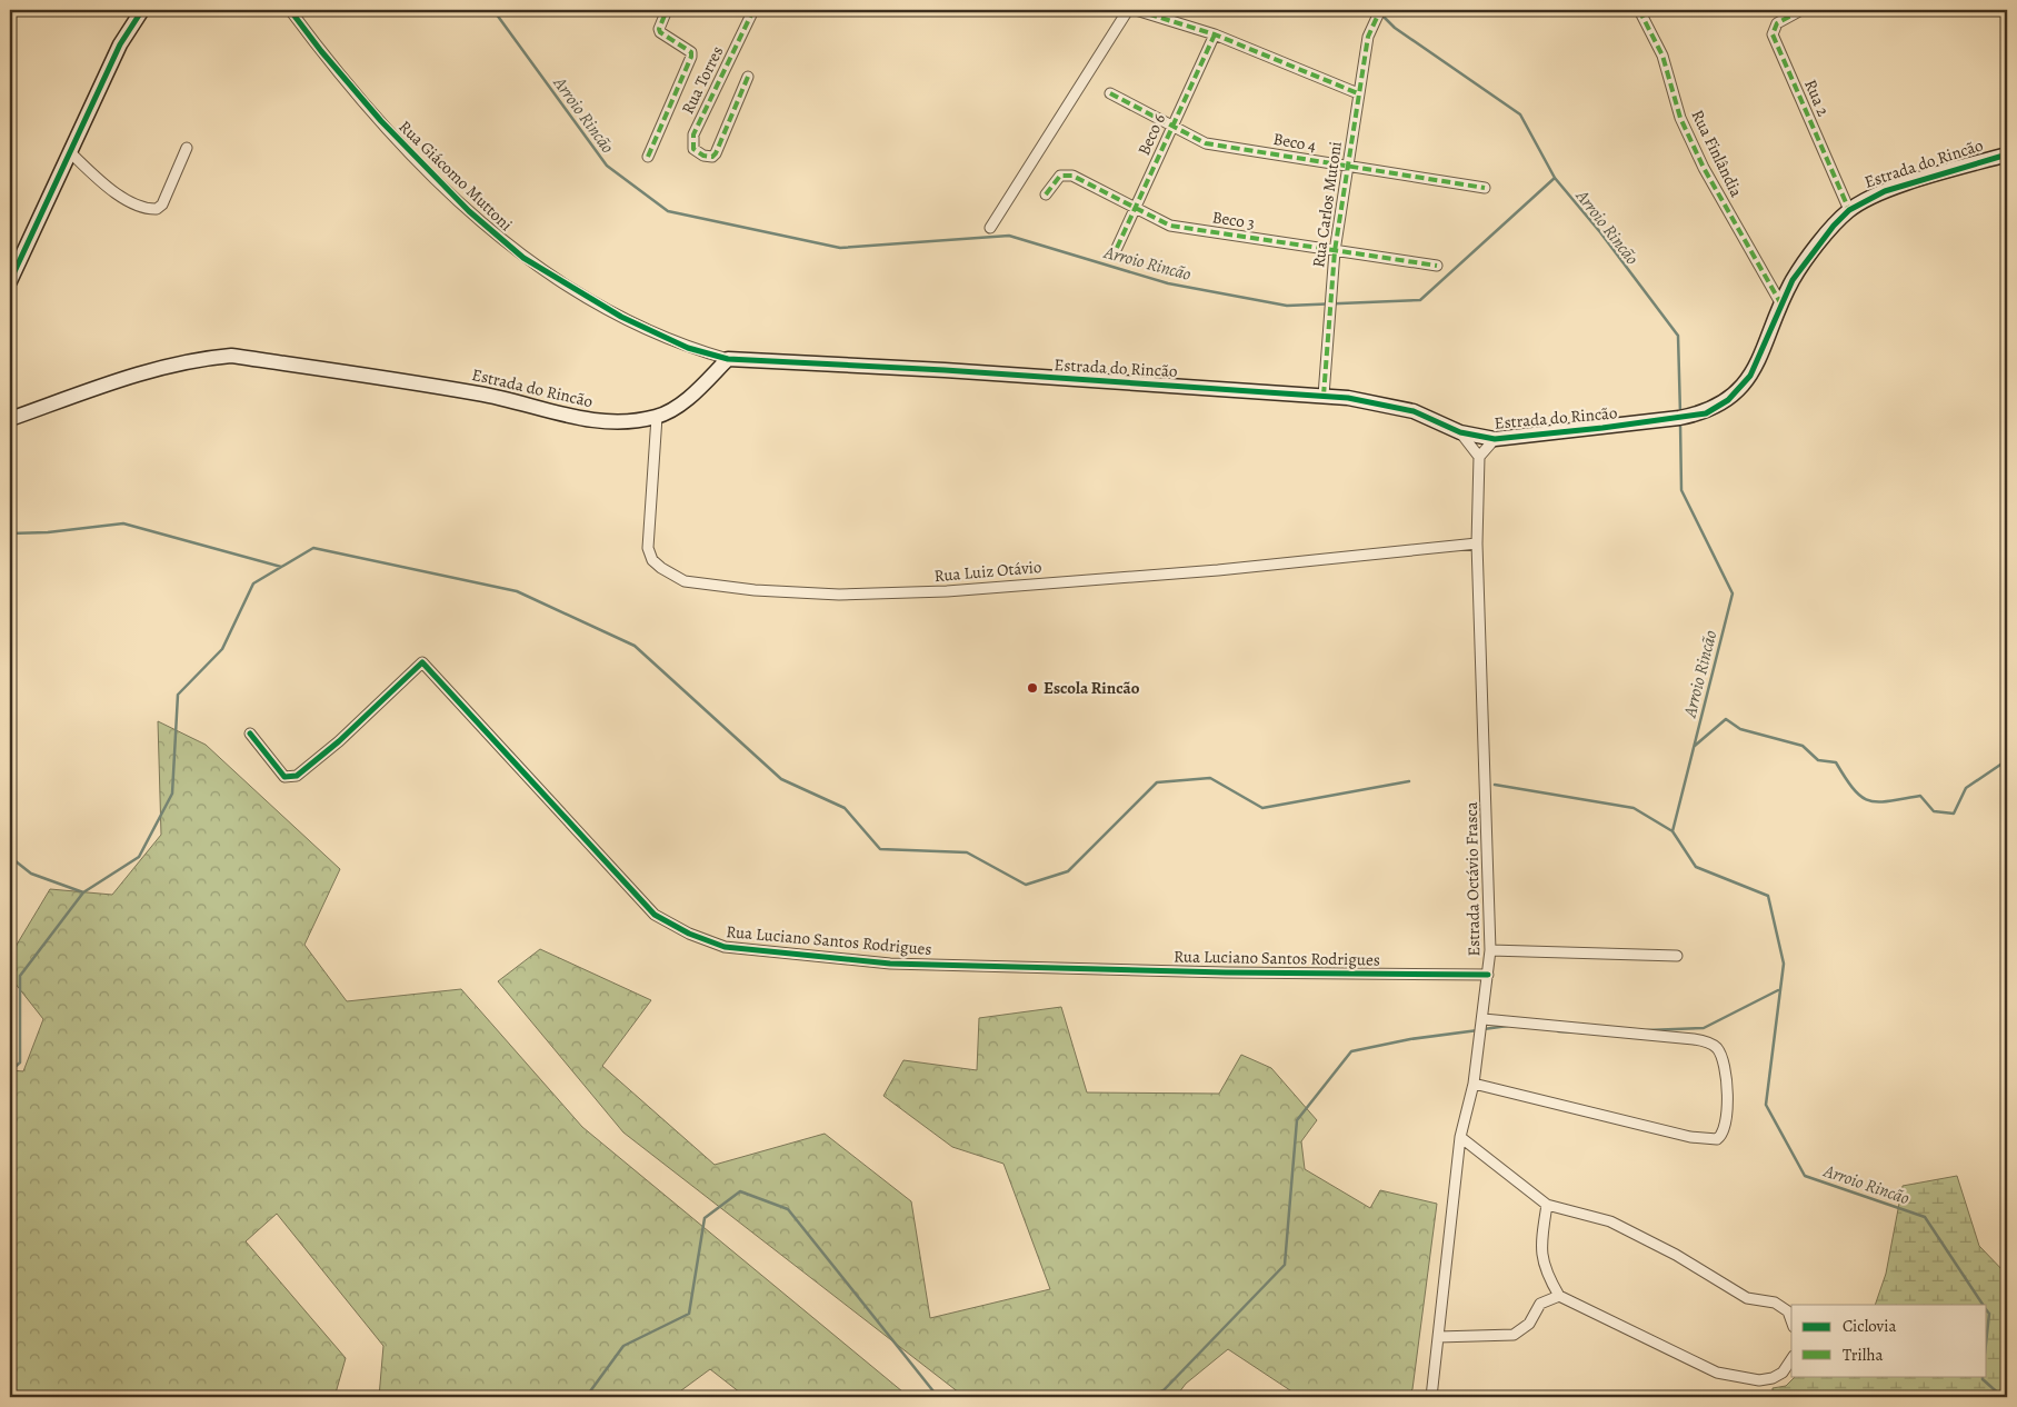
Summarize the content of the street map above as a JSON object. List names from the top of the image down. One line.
{"streets":{"street":["Rua Torres","Rua 2","Beco 6","Beco 4","Rua Finlândia","Estrada do Rincão","Rua Giácomo Muttoni","Rua Carlos Mutoni","Beco 3","Rua Luiz Otávio","Estrada Octávio Frasca","Rua Luciano Santos Rodrigues"]},"crossings":[["Rua 2","Estrada do Rincão"],["Beco 6","Beco 4"],["Beco 6","Beco 3"],["Beco 4","Rua Carlos Mutoni"],["Rua Finlândia","Estrada do Rincão"],["Estrada do Rincão","Rua Giácomo Muttoni"],["Estrada do Rincão","Rua Carlos Mutoni"],["Estrada do Rincão","Rua Luiz Otávio"],["Rua Carlos Mutoni","Beco 3"],["Rua Luiz Otávio","Estrada Octávio Frasca"],["Estrada Octávio Frasca","Rua Luciano Santos Rodrigues"]],"water":["Arroio Rincão"],"places":["Escola Rincão"],"legend":["Ciclovia","Trilha"]}
